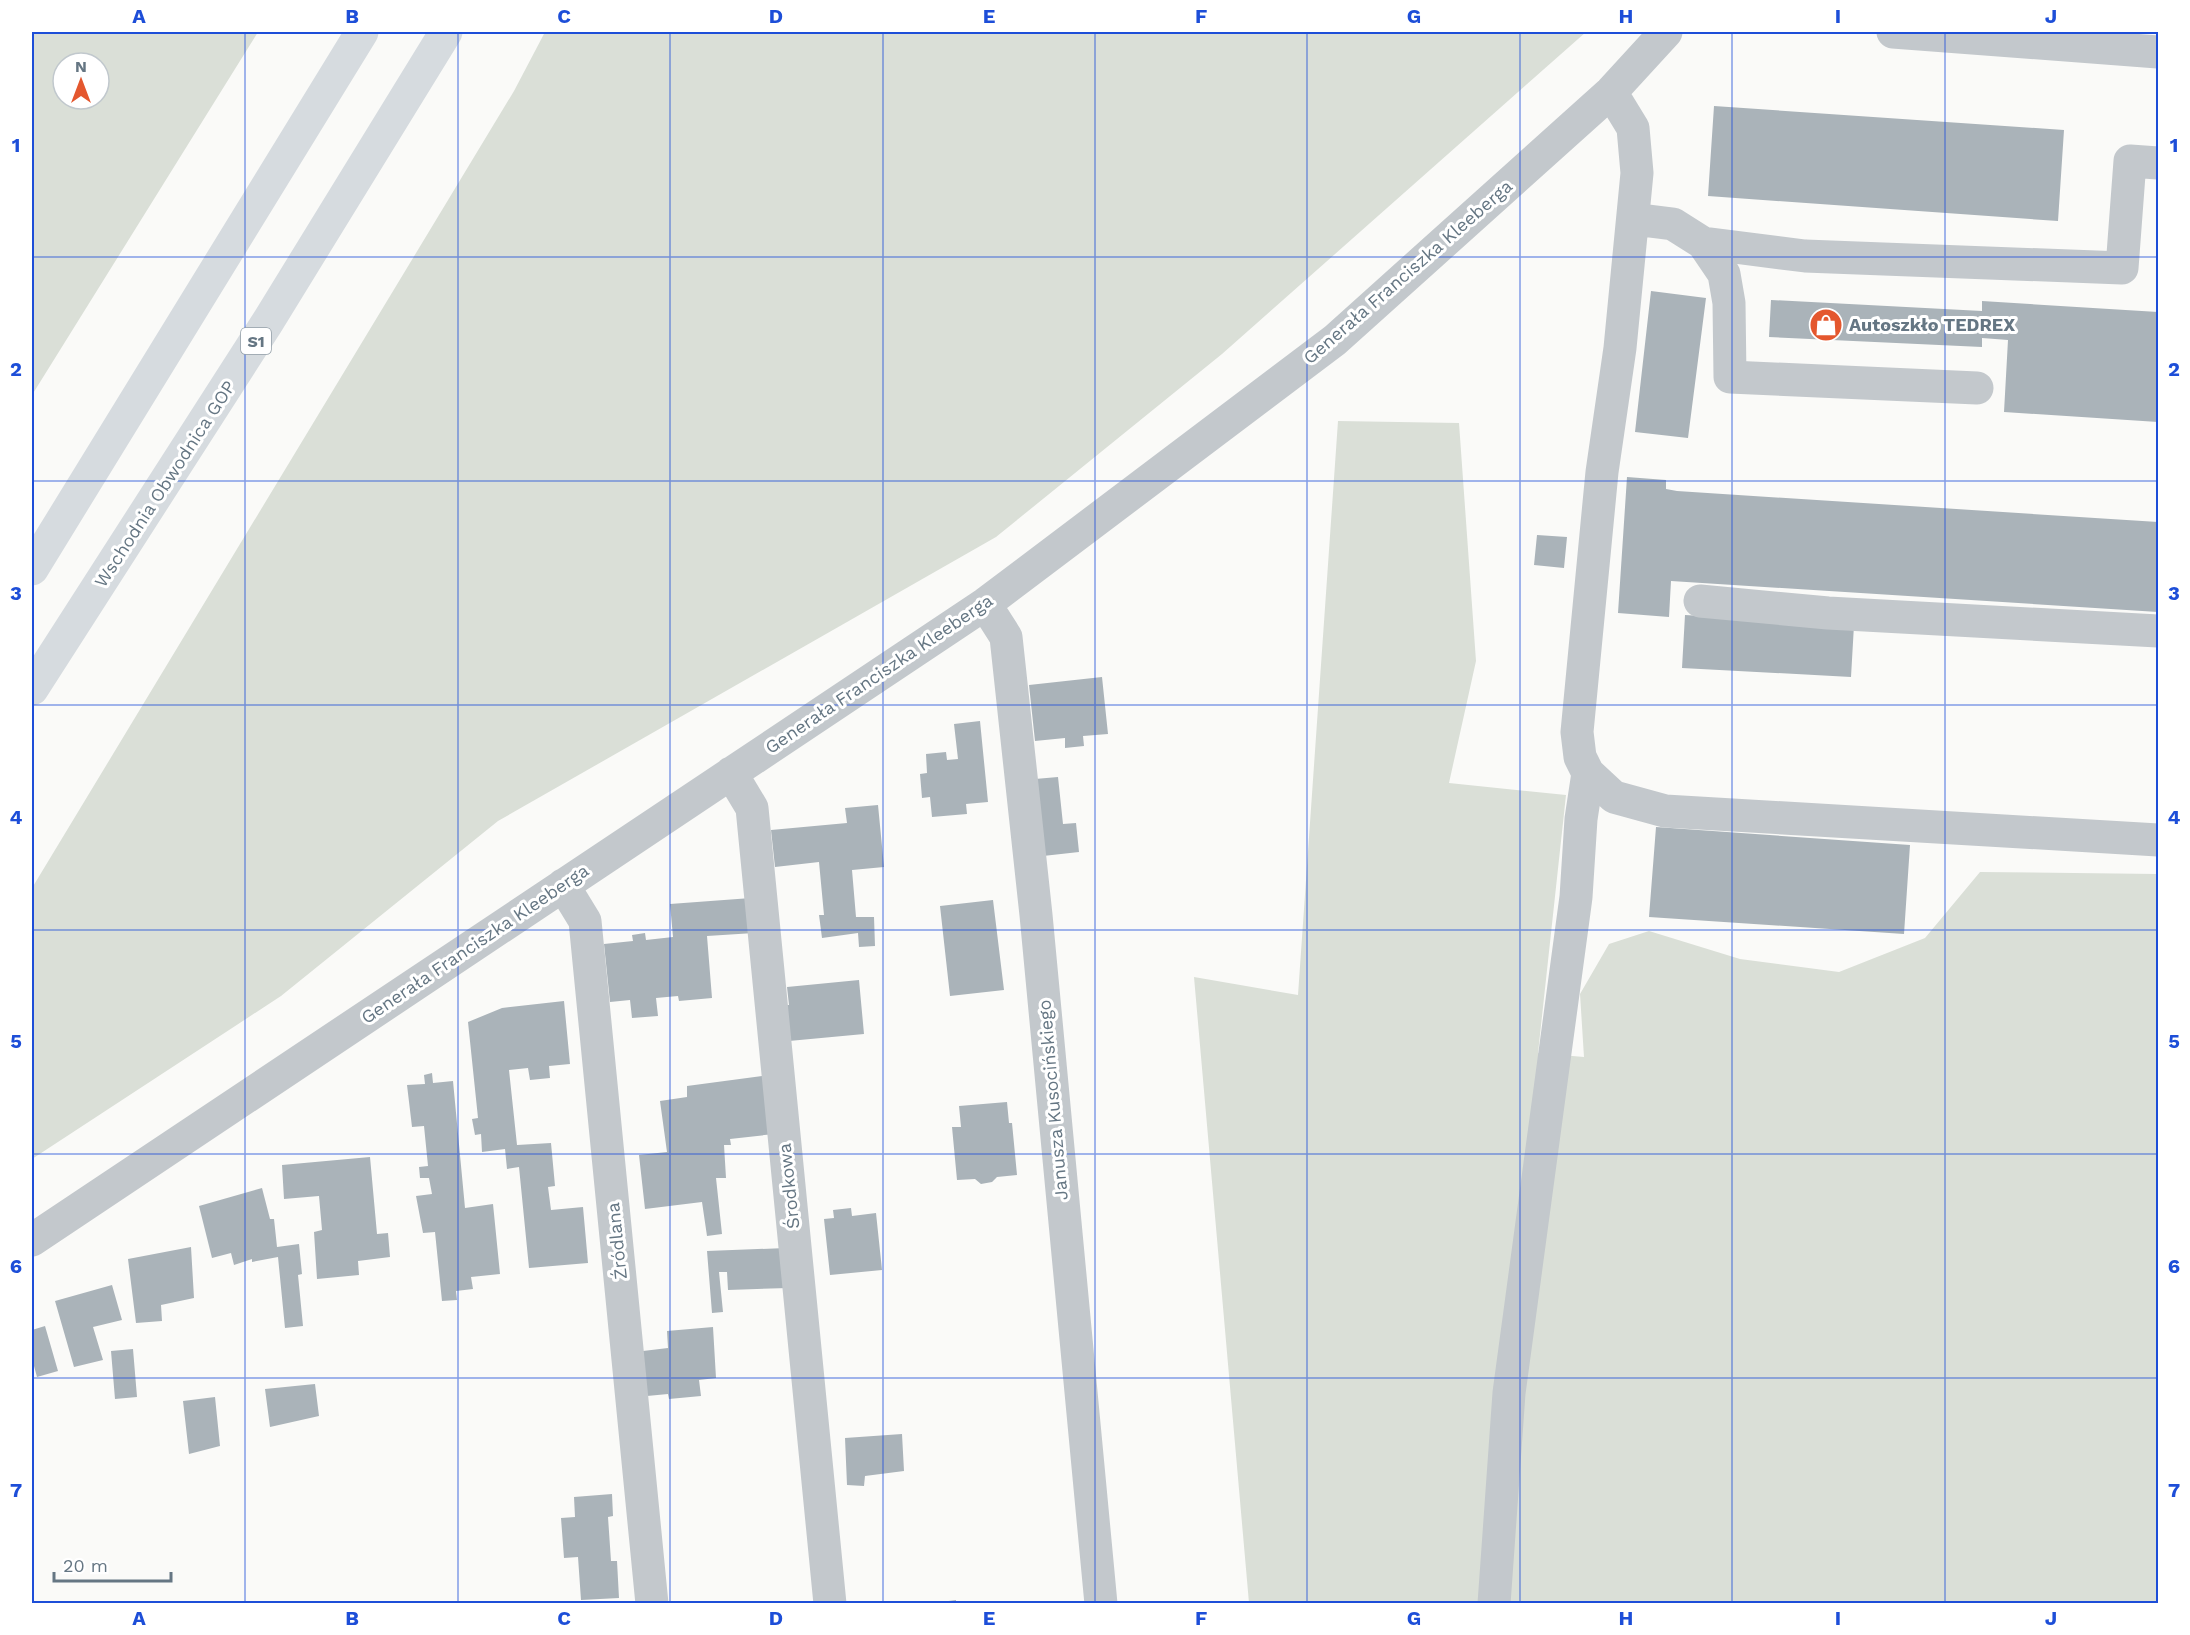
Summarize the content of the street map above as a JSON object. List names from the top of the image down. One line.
{"streets":{"highway":["S1","Wschodnia Obwodnica GOP"],"street":["Generała Franciszka Kleeberga","Janusza Kusocińskiego","Środkowa","Źródlana"]},"crossings":[["Generała Franciszka Kleeberga","Janusza Kusocińskiego"],["Generała Franciszka Kleeberga","Środkowa"],["Generała Franciszka Kleeberga","Źródlana"]],"places":{"shop":["Autoszkło TEDREX"]},"scale_bar":"20 m","north":"top","grid":{"columns":["A","B","C","D","E","F","G","H","I","J"],"rows":["1","2","3","4","5","6","7"]}}
